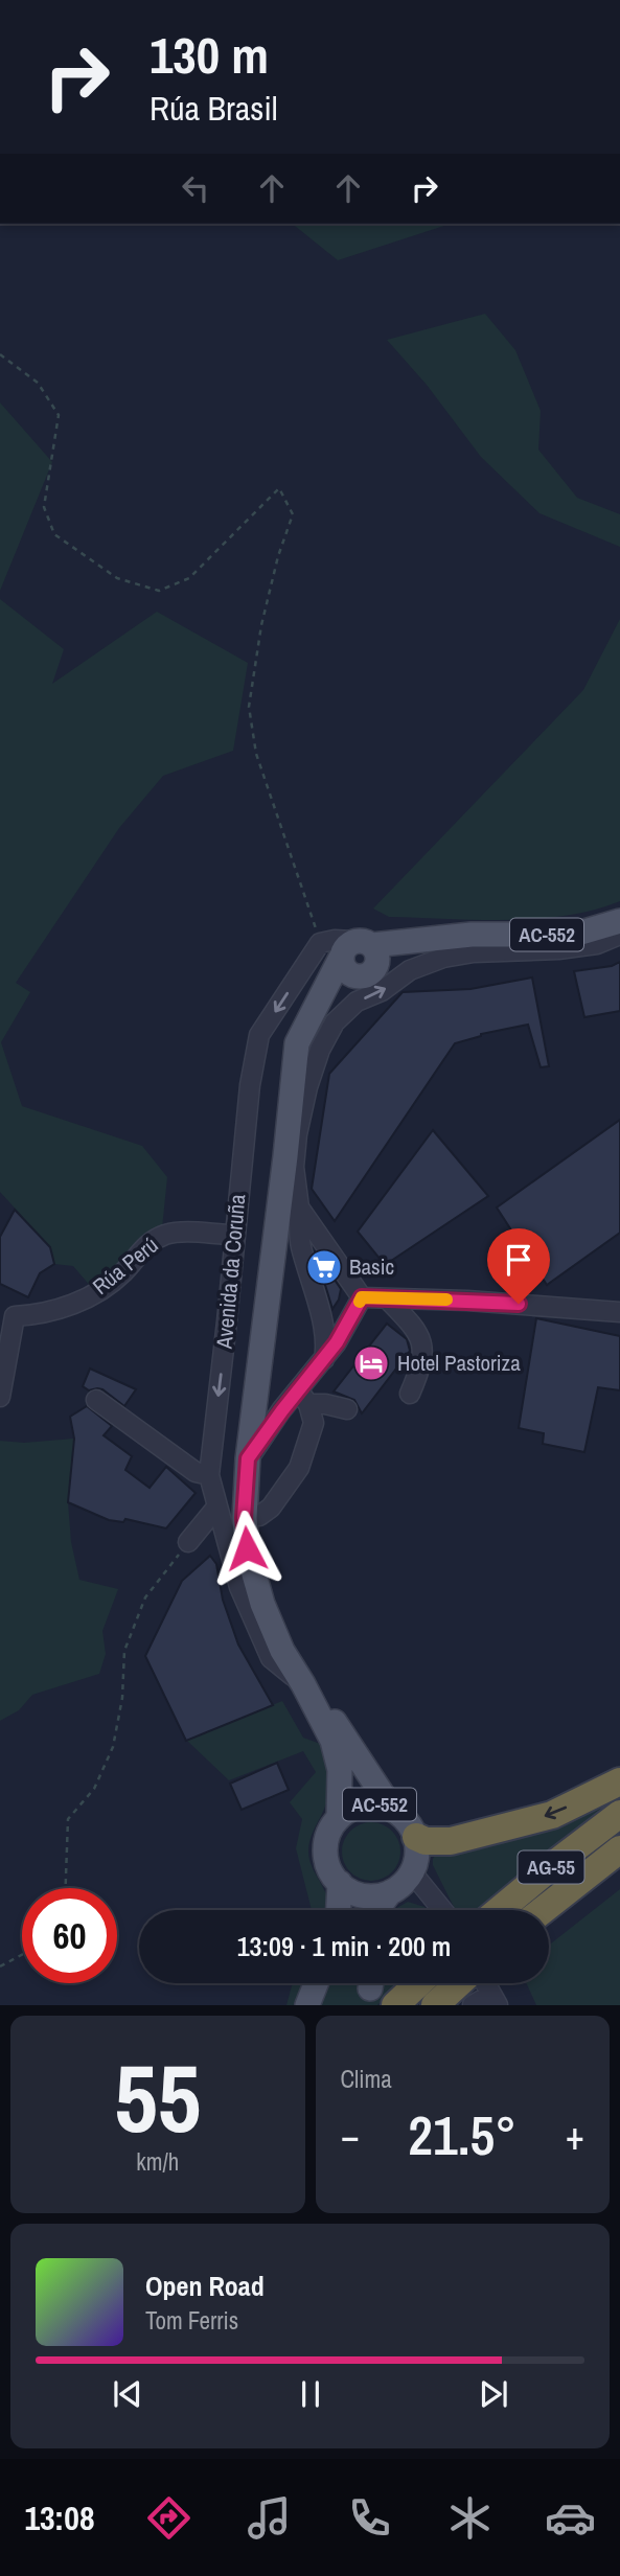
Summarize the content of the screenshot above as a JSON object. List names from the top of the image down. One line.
{"streets":{"highway":["AG-55"],"main road":["AC-552","Avenida da Coruña"],"street":["Rúa Perú"]},"crossings":[["AC-552","Avenida da Coruña"],["Rúa Perú","Avenida da Coruña"]],"places":{"supermarket":["Basic"],"hotel":["Hotel Pastoriza"]},"page":{"turn":["130 m","Rúa Brasil"],"limit":"60","trip":"13:09 · 1 min · 200 m","tile":[["55","km/h"],"Clima"],"heat":["−","21.5°","+"],"song":["Open Road","Tom Ferris"],"tabs":"13:08"}}
